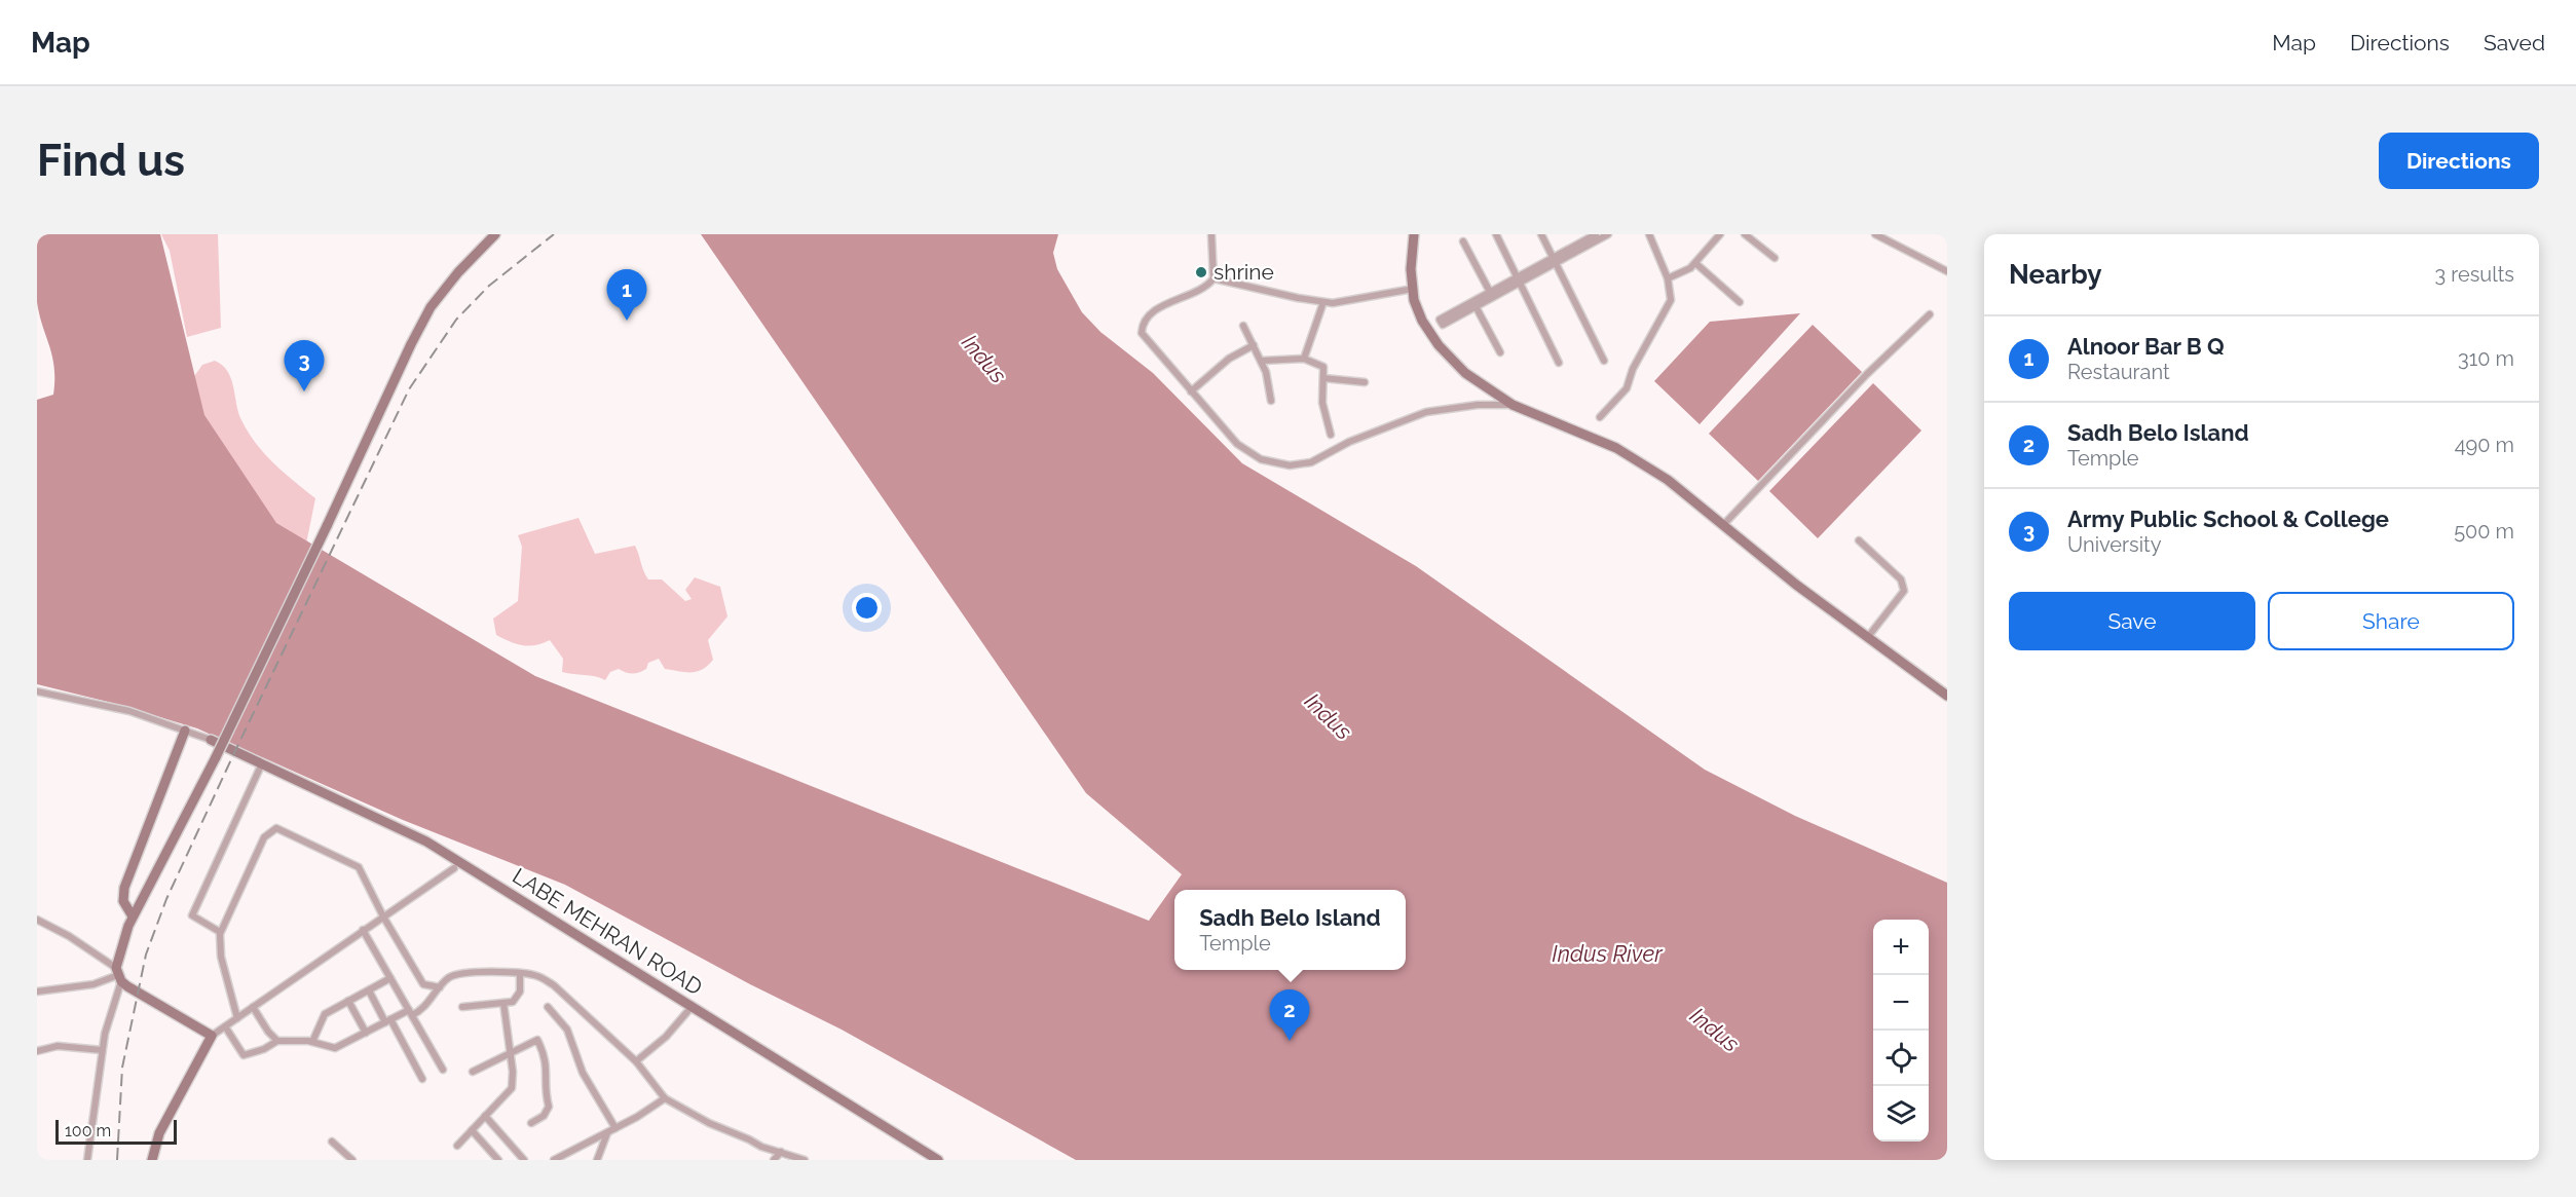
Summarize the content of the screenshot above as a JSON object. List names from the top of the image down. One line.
{"streets":{"main road":["LABE MEHRAN ROAD"]},"water":["Indus","Indus River"],"places":["shrine"],"scale_bar":"100 m","page":{"header":"Map","nav":["Map","Directions","Saved"],"buttons":["Directions",["Save","Share"]],"title":"Find us","heading":["Nearby","3 results"],"pins":["1","3","2"],"list":[{"mark":"1","name":"Alnoor Bar B Q","note":"Restaurant","value":"310 m"},{"mark":"2","name":"Sadh Belo Island","note":"Temple","value":"490 m"},{"mark":"3","name":"Army Public School & College","note":"University","value":"500 m"}],"popup":["Sadh Belo Island","Temple"],"map_buttons":["+","−"],"scale":"100 m"}}
